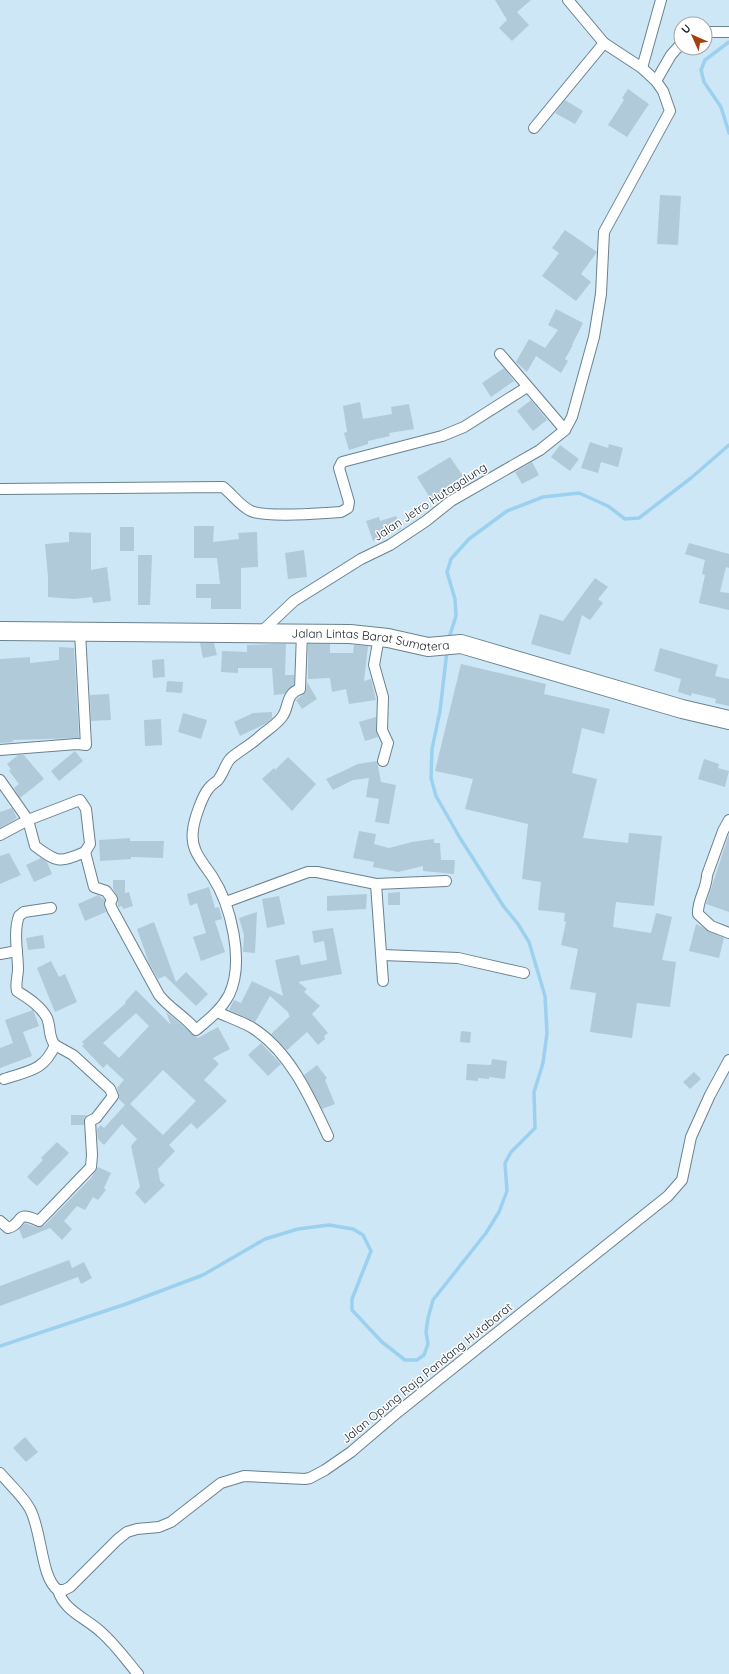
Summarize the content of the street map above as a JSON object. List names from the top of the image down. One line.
{"streets":{"highway":["Jalan Lintas Barat Sumatera"],"street":["Jalan Jetro Hutagalung","Jalan Opung Raja Pandang Hutabarat"]},"crossings":[["Jalan Jetro Hutagalung","Jalan Lintas Barat Sumatera"]],"north":"top left"}
